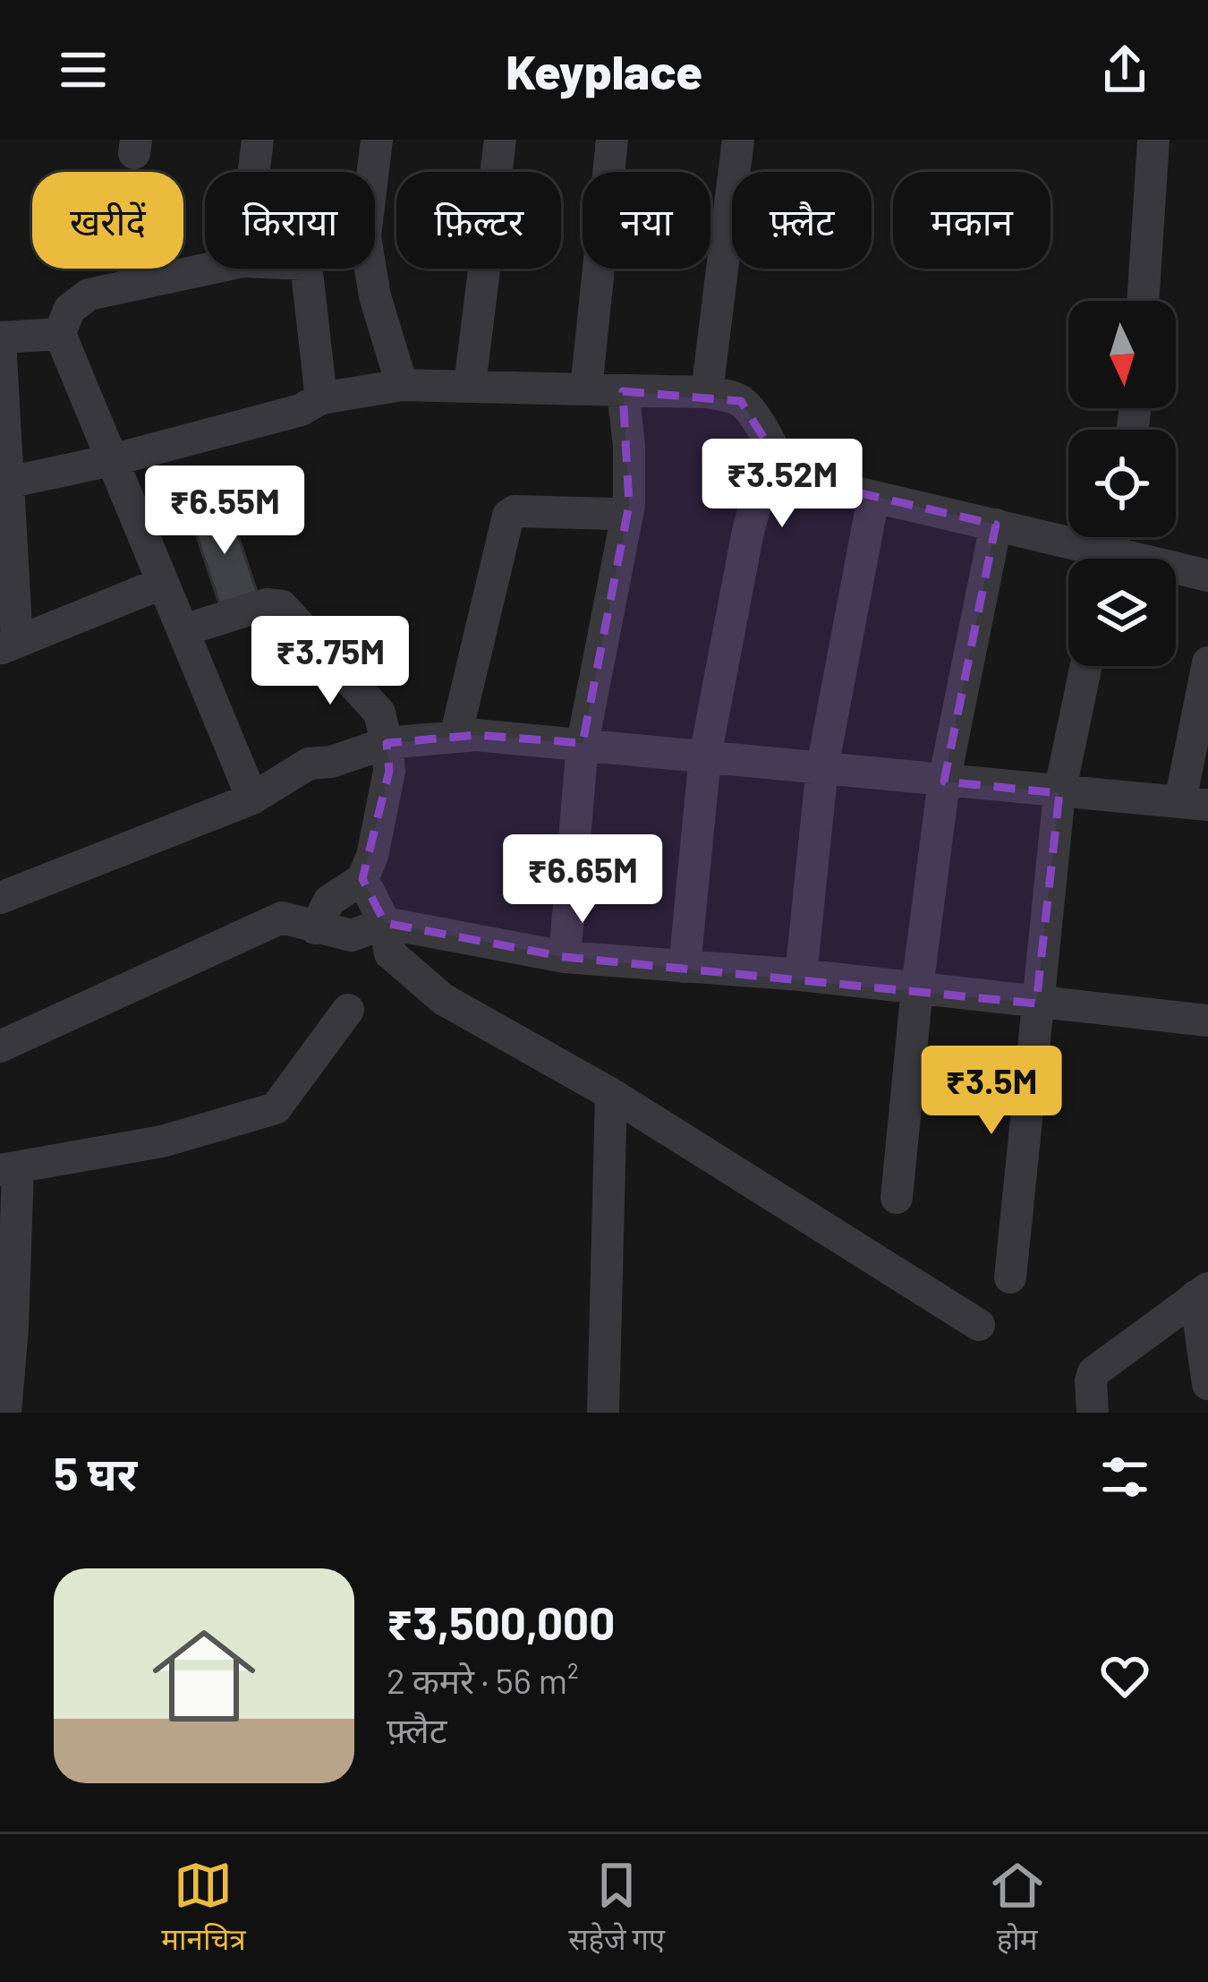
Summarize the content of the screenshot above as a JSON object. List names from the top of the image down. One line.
{"north":"bottom","page":{"header":"Keyplace","chip":["खरीदें","किराया","फ़िल्टर","नया","फ़्लैट","मकान"],"price":["₹3.52M","₹6.55M","₹3.75M","₹6.65M","₹3.5M"],"heading":"5 घर","list":[{"name":"₹3,500,000","note":"2 कमरे · 56 m² · फ़्लैट"}],"tabs":["मानचित्र","सहेजे गए","होम"]}}
